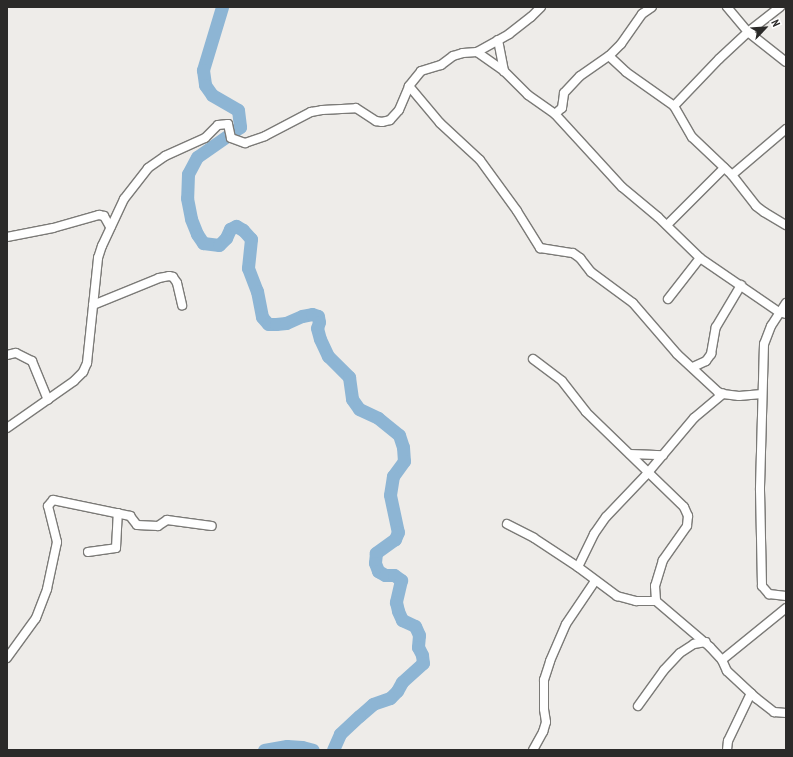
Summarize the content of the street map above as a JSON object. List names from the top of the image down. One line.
{"north":"top right"}
